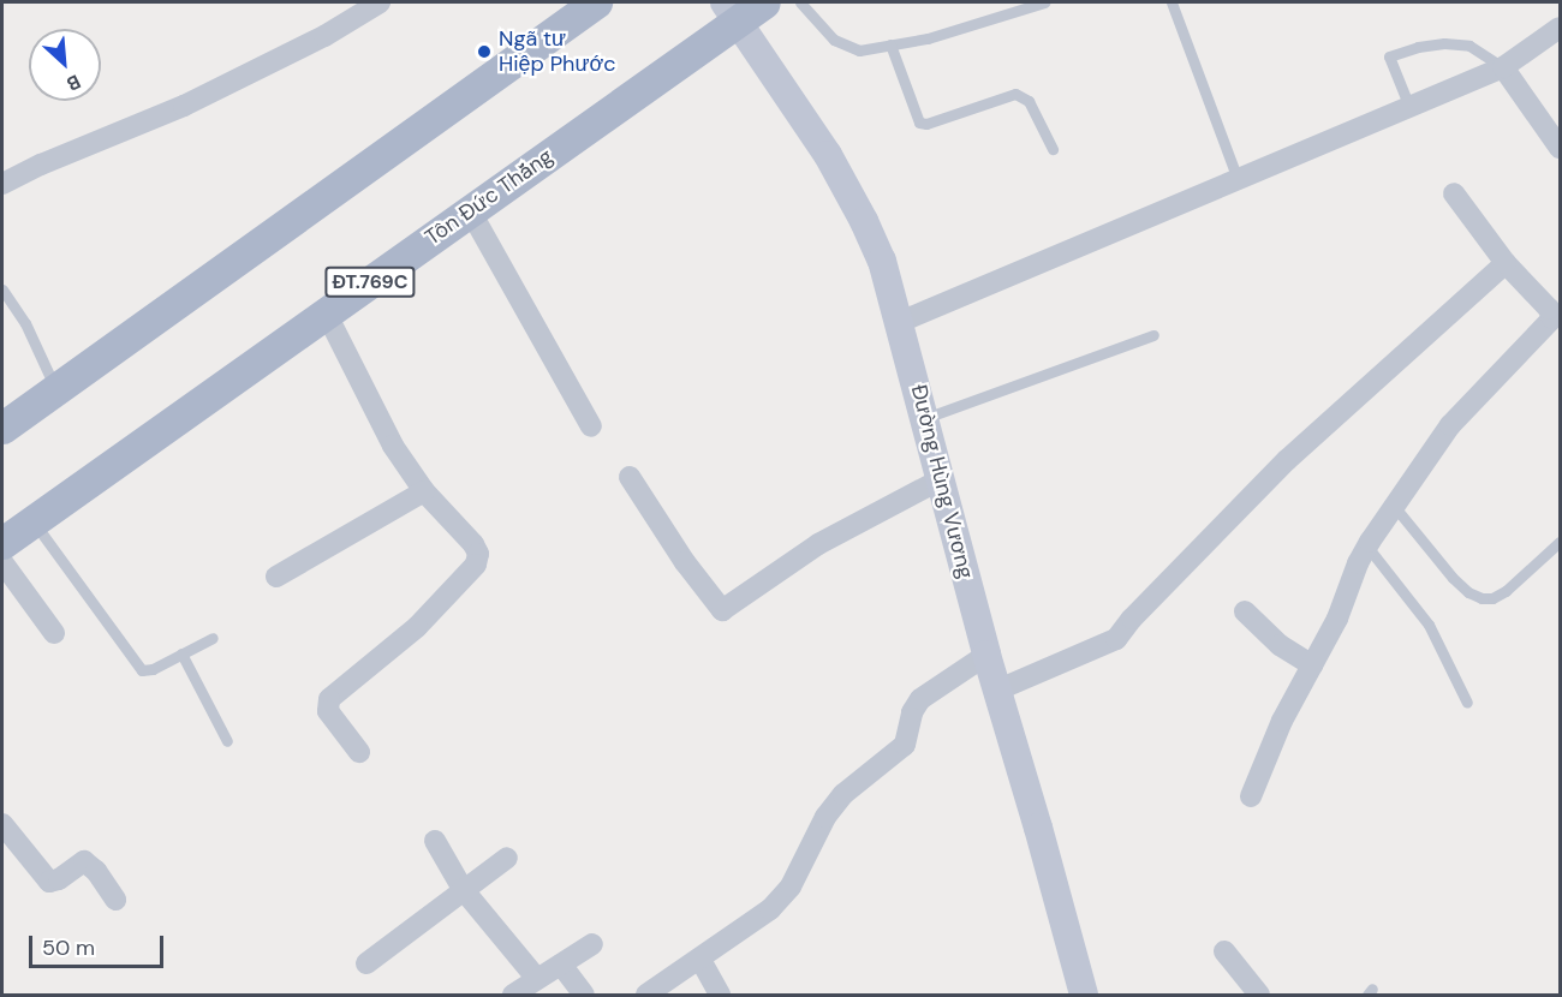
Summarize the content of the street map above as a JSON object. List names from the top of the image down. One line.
{"streets":{"main road":["Tôn Đức Thắng","ĐT.769C"],"street":["Đường Hùng Vương"]},"crossings":[["Tôn Đức Thắng","Đường Hùng Vương"]],"places":["Ngã tư Hiệp Phước"],"scale_bar":"50 m","north":"bottom right"}
